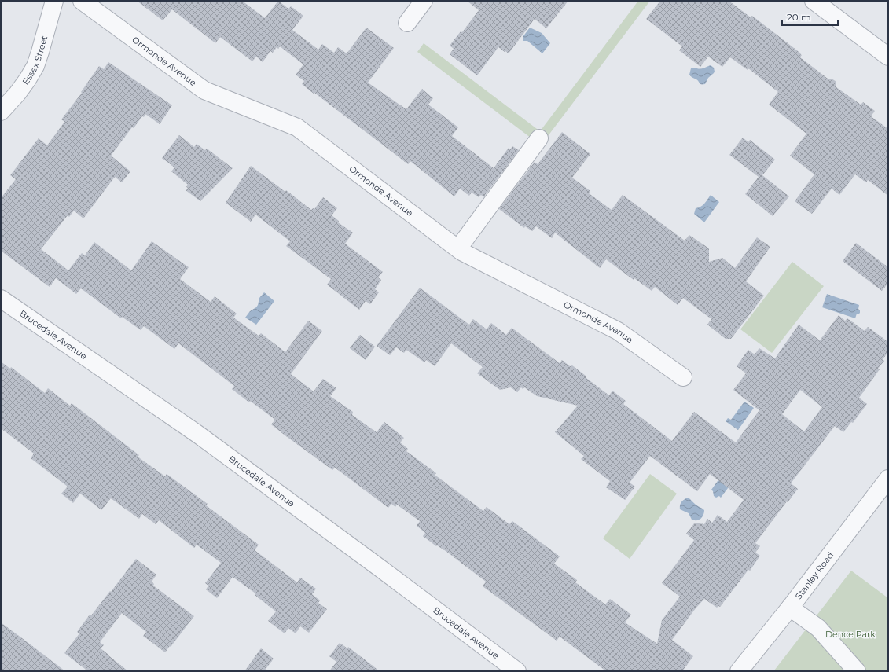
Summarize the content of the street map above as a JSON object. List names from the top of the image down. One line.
{"streets":{"street":["Essex Street","Ormonde Avenue","Brucedale Avenue","Stanley Road"]},"parks":["Dence Park"],"scale_bar":"20 m"}
